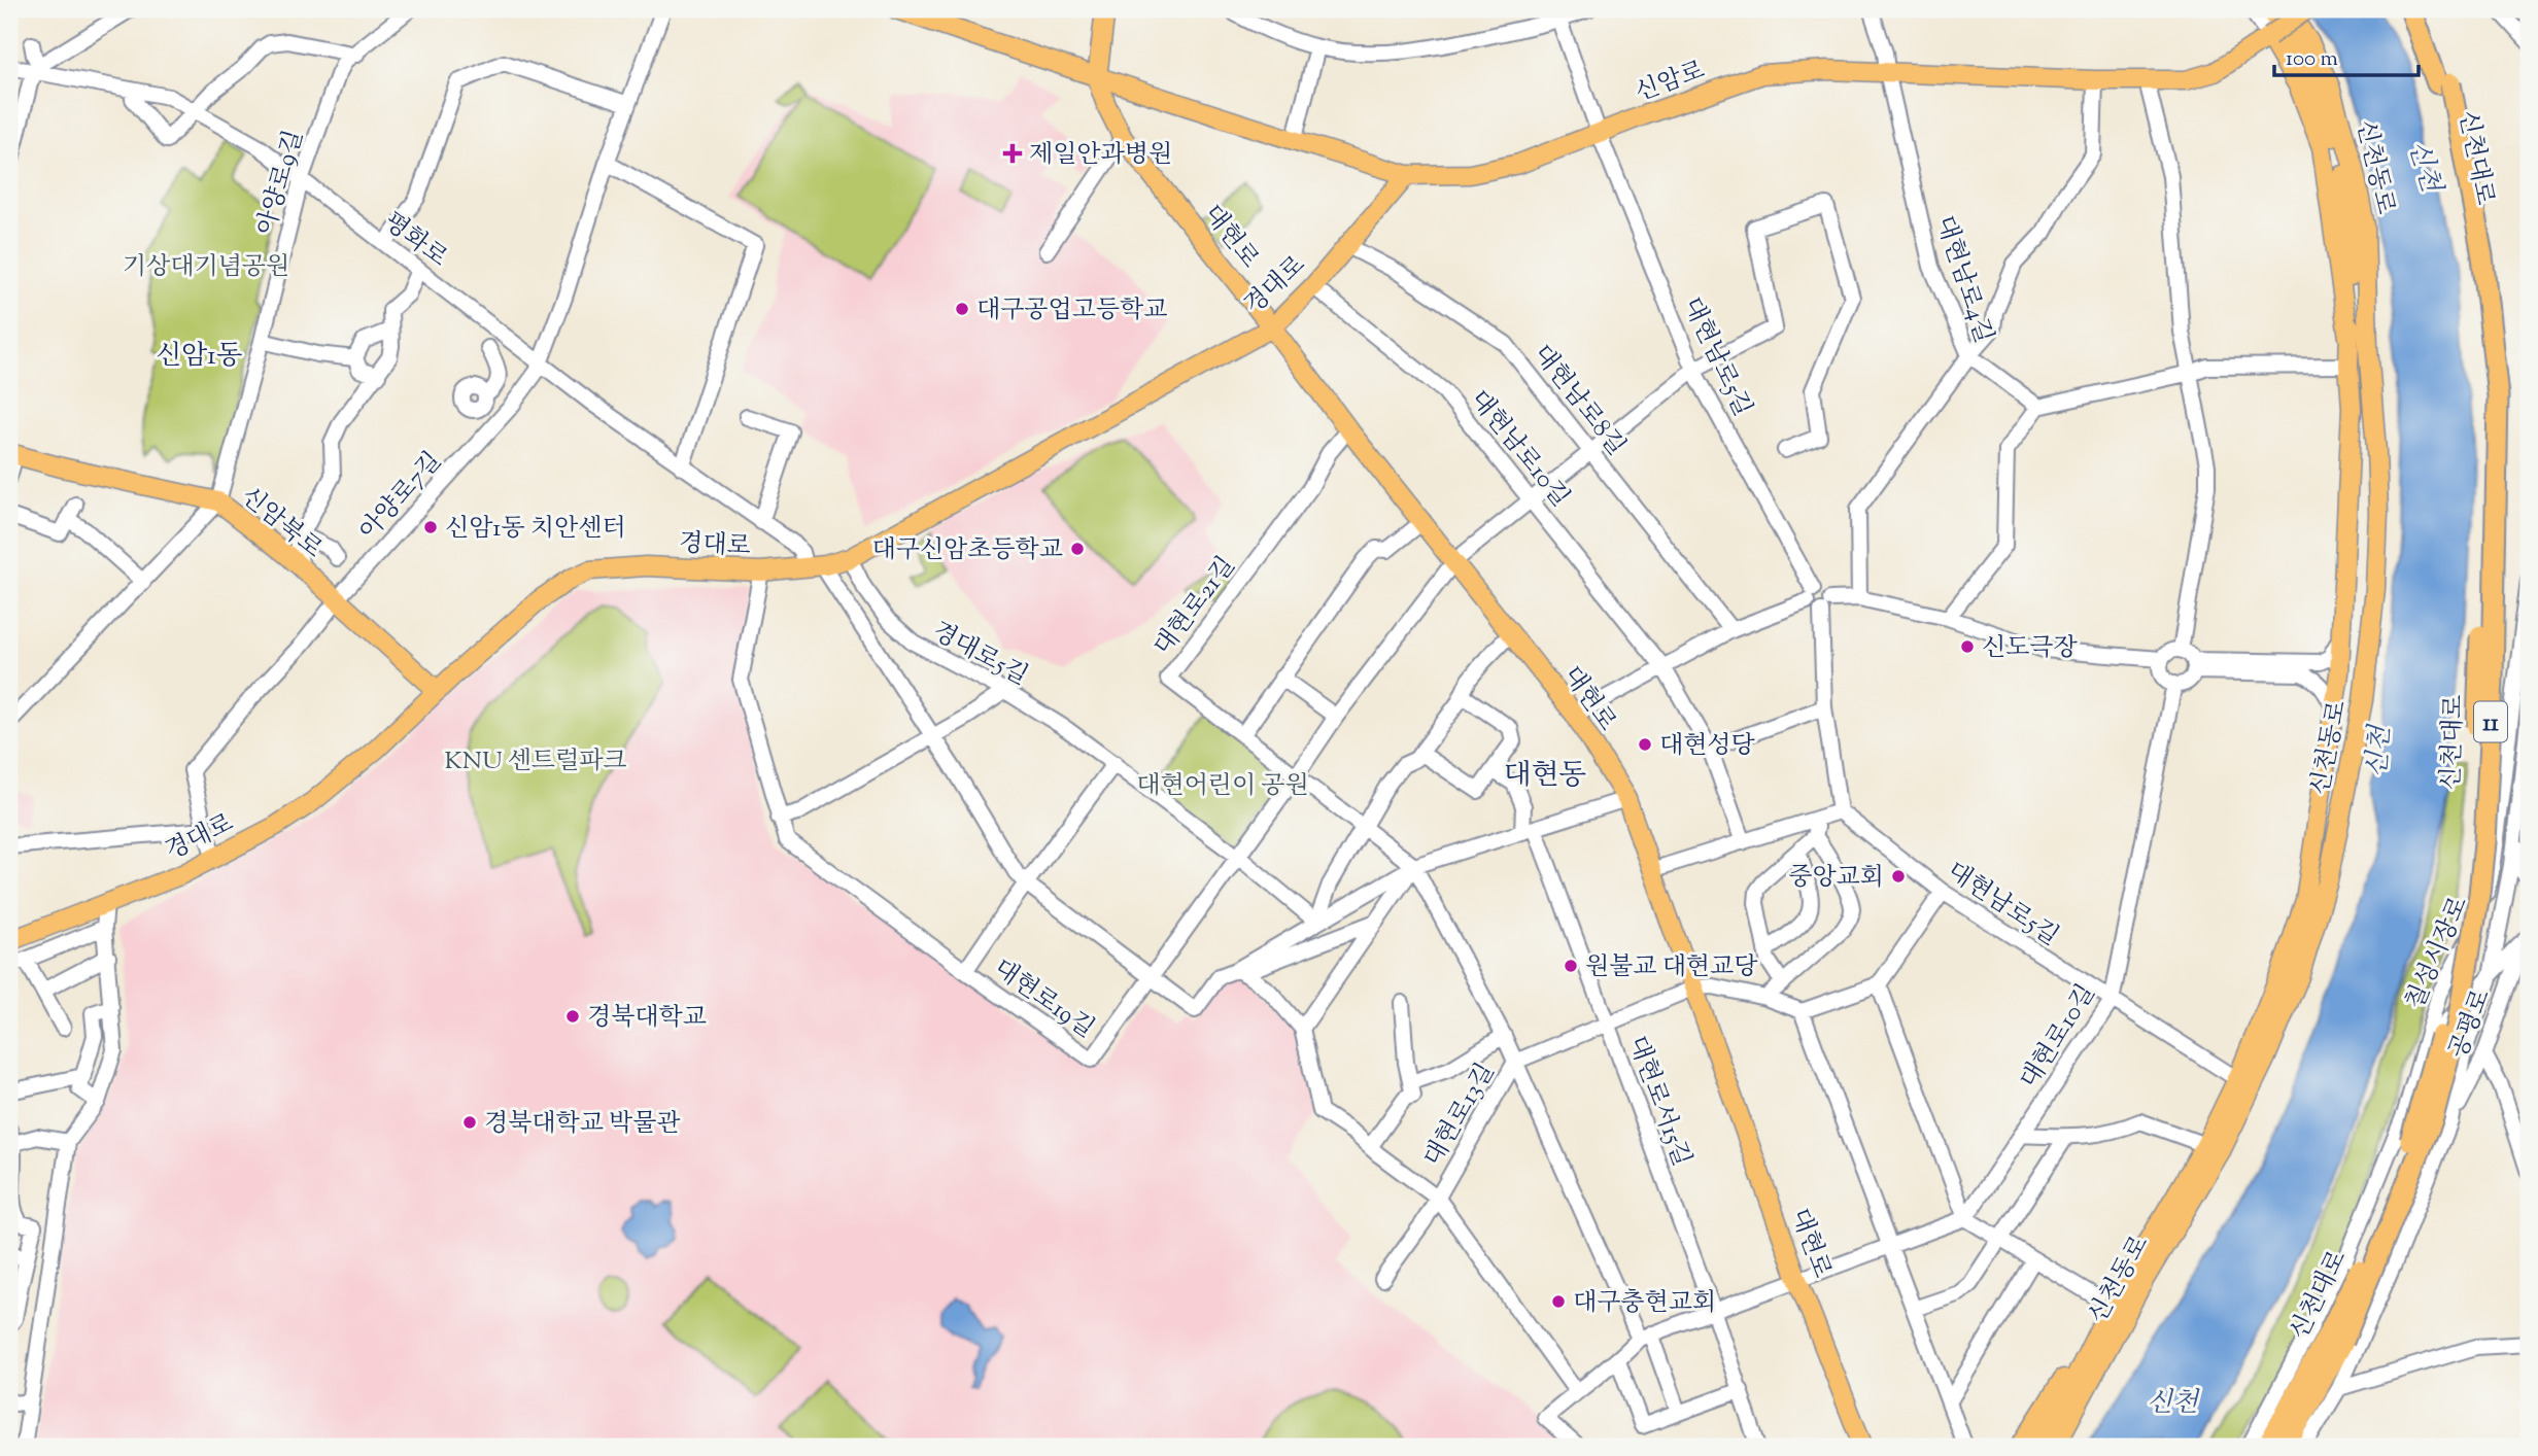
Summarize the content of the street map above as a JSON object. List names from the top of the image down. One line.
{"streets":{"highway":["신천대로","11"],"main road":["신암로","신천동로","대현로","경대로","신암북로"],"street":["아양로9길","평화로","대현남로4길","대현남로5길","대현남로8길","대현남로10길","아양로7길","대현로21길","경대로5길","칠성시장로","대현로19길","공평로","대현로10길","대현로서15길","대현로13길"]},"crossings":[["신암로","대현로"],["신암로","대현남로4길"],["신암로","경대로"],["신암로","대현남로5길"],["신천대로","칠성시장로"],["신천동로","대현남로5길"],["아양로9길","평화로"],["아양로9길","신암북로"],["대현로","경대로"],["대현로","대현로21길"],["대현로","대현로19길"],["대현로","대현로13길"],["평화로","경대로"],["평화로","아양로7길"],["경대로","대현남로8길"],["경대로","대현남로10길"],["경대로","신암북로"],["경대로","경대로5길"],["경대로","대현로19길"],["대현남로5길","대현로19길"],["대현남로5길","대현로10길"],["대현남로8길","대현로19길"],["대현남로10길","대현로19길"],["아양로7길","신암북로"],["대현로21길","대현로19길"],["대현로21길","대현로13길"],["경대로5길","대현로19길"],["칠성시장로","공평로"],["대현로서15길","대현로13길"]],"districts":["신암1동","대현동"],"water":["신천"],"parks":["기상대기념공원","KNU 센트럴파크","대현어린이 공원"],"places":{"health":["제일안과병원"],"other":["대구공업고등학교","신암1동 치안센터","대구신암초등학교","신도극장","대현성당","중앙교회","원불교 대현교당","경북대학교","경북대학교 박물관","대구충현교회"]},"scale_bar":"100 m"}
